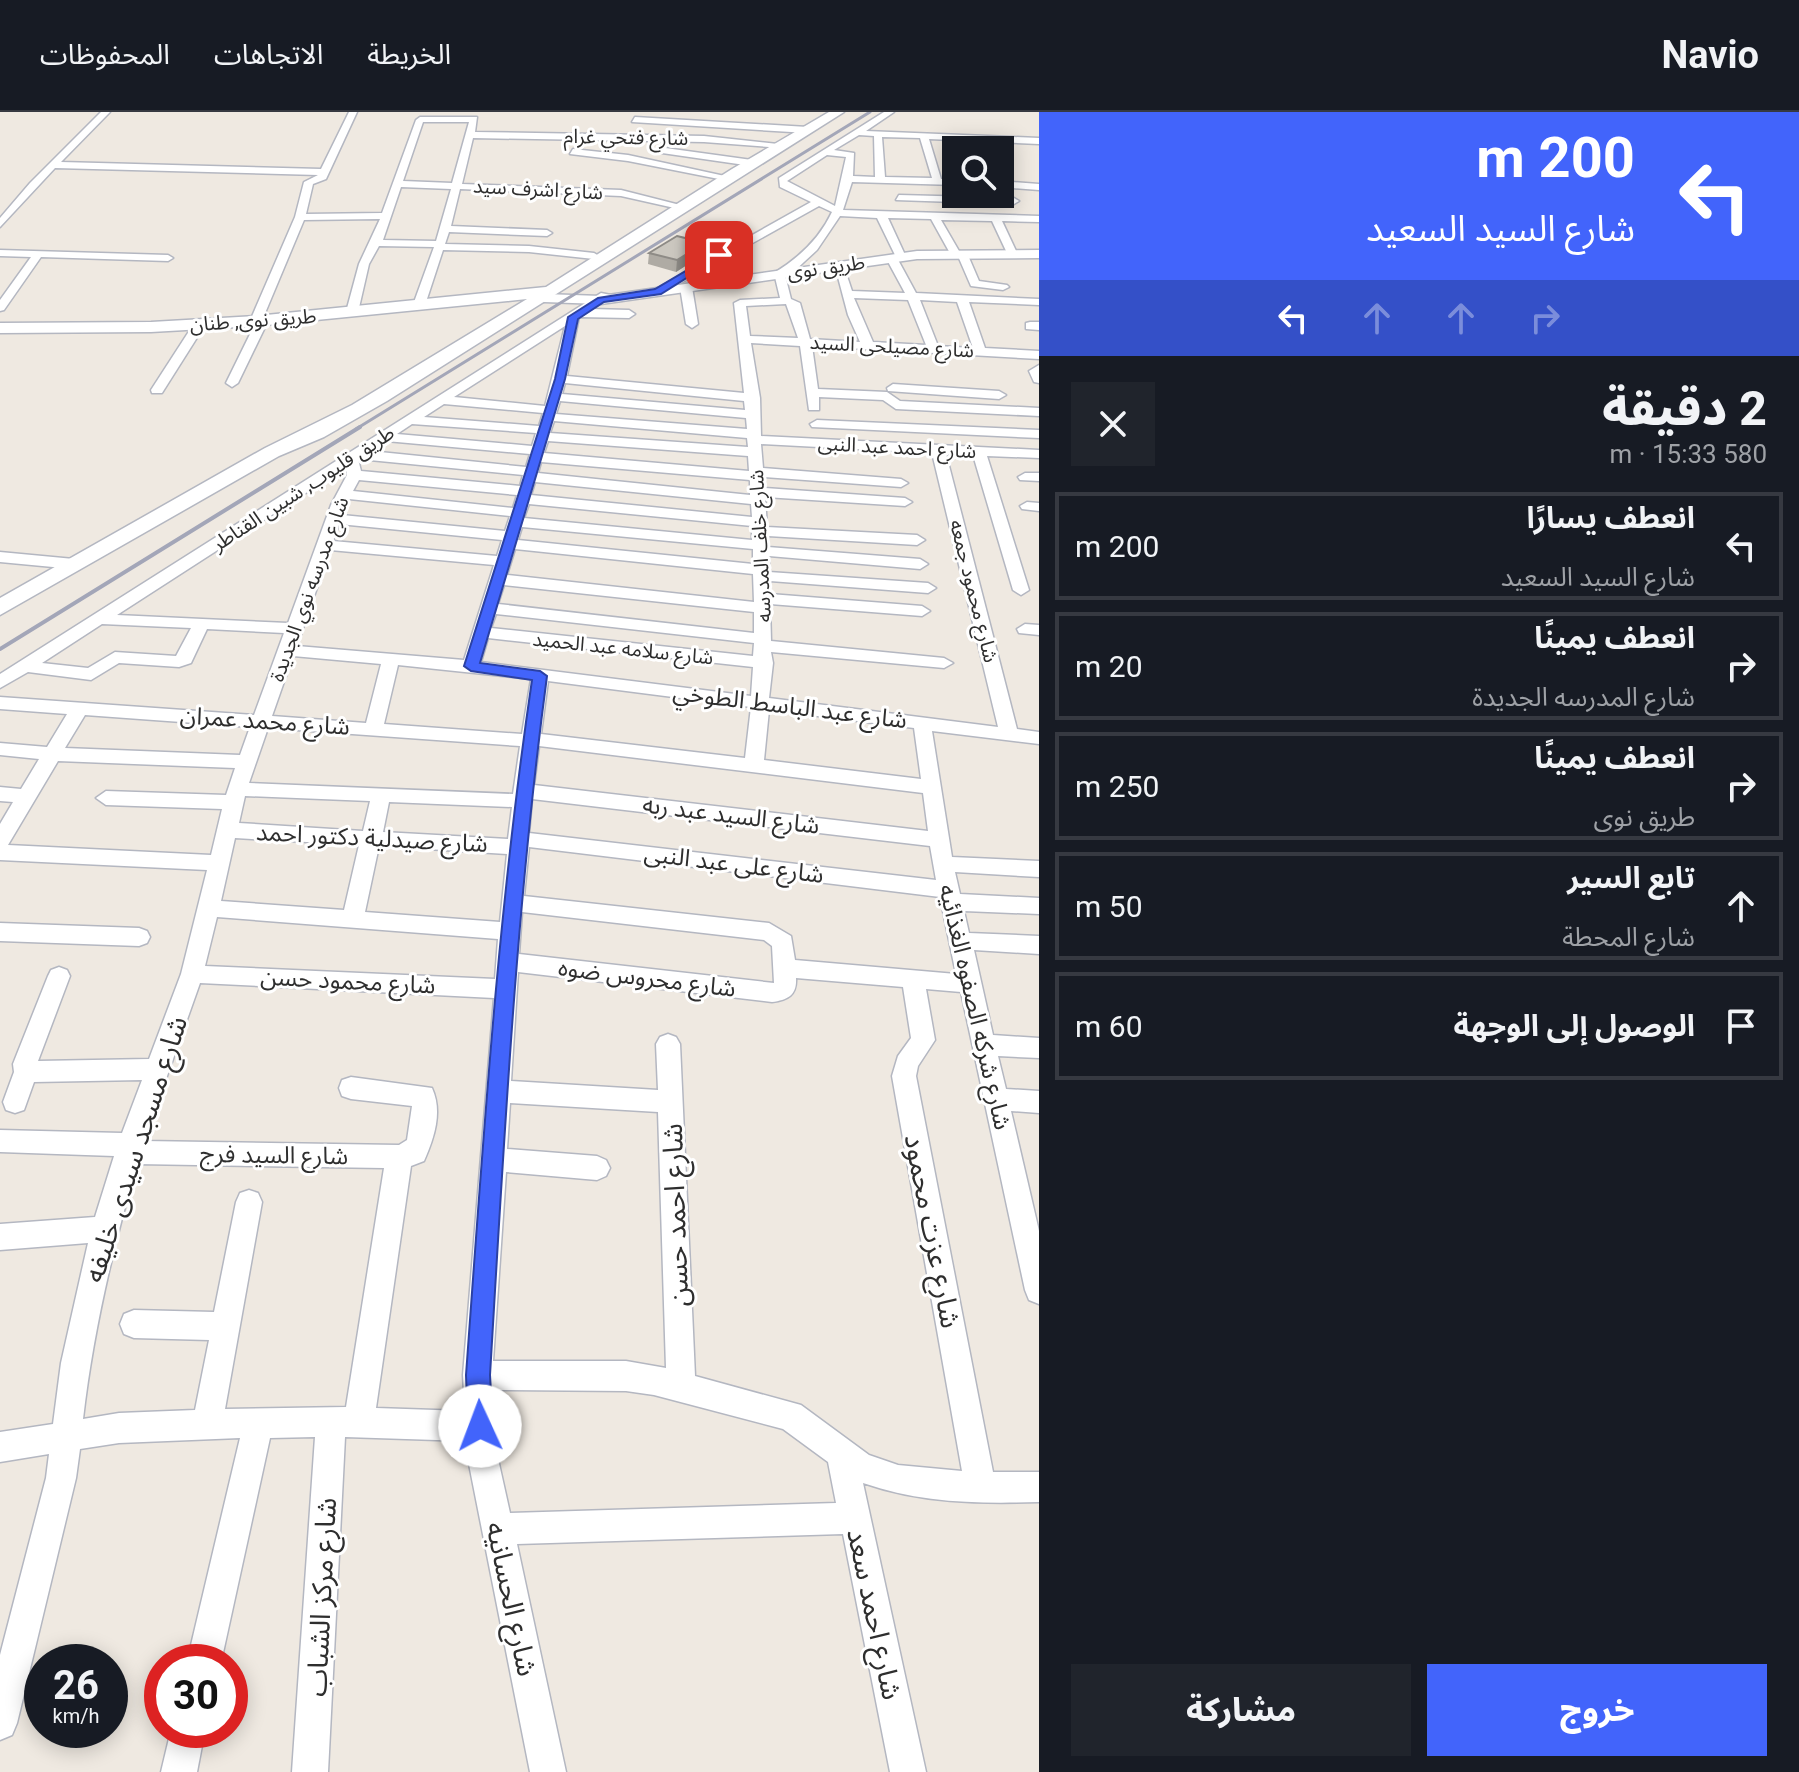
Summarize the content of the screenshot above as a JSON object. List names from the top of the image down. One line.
{"streets":{"main road":["طريق نوى, طنان","طريق قليوب, شبين القناطر"],"street":["شارع فتحي غرام","شارع اشرف سيد","طريق نوى","شارع مصيلحى السيد","شارع احمد عبد النبى","شارع خلف المدرسه","شارع مدرسه نوي الجديدة","شارع محمود جمعه","شارع سلامه عبد الحميد","شارع عبد الباسط الطوخي","شارع محمد عمران","شارع السيد عبد ربه","شارع صيدلية دكتور احمد","شارع على عبد النبى","شارع محروس ضوه","شارع محمود حسن","شارع شركه الصفوه الغذائيه","شارع مسجد سيدى خليفه","شارع السيد فرج","شارع احمد حسن","شارع عزت محمود","شارع مركز الشباب","شارع الحسانيه","شارع احمد سعد"]},"crossings":[["شارع فتحي غرام","طريق قليوب, شبين القناطر"],["شارع اشرف سيد","طريق قليوب, شبين القناطر"],["طريق نوى","طريق نوى, طنان"],["طريق نوى","طريق قليوب, شبين القناطر"],["طريق نوى, طنان","طريق قليوب, شبين القناطر"],["شارع مصيلحى السيد","شارع خلف المدرسه"],["شارع احمد عبد النبى","شارع خلف المدرسه"],["شارع احمد عبد النبى","شارع محمود جمعه"],["طريق قليوب, شبين القناطر","شارع مدرسه نوي الجديدة"],["شارع خلف المدرسه","شارع سلامه عبد الحميد"],["شارع خلف المدرسه","شارع عبد الباسط الطوخي"],["شارع خلف المدرسه","شارع محمد عمران"],["شارع مدرسه نوي الجديدة","شارع عبد الباسط الطوخي"],["شارع مدرسه نوي الجديدة","شارع محمد عمران"],["شارع مدرسه نوي الجديدة","شارع مسجد سيدى خليفه"],["شارع محمود جمعه","شارع عبد الباسط الطوخي"],["شارع عبد الباسط الطوخي","شارع شركه الصفوه الغذائيه"],["شارع عبد الباسط الطوخي","شارع الحسانيه"],["شارع محمد عمران","شارع شركه الصفوه الغذائيه"],["شارع محمد عمران","شارع مسجد سيدى خليفه"],["شارع محمد عمران","شارع الحسانيه"],["شارع السيد عبد ربه","شارع شركه الصفوه الغذائيه"],["شارع السيد عبد ربه","شارع مسجد سيدى خليفه"],["شارع السيد عبد ربه","شارع الحسانيه"],["شارع صيدلية دكتور احمد","شارع على عبد النبى"],["شارع صيدلية دكتور احمد","شارع مسجد سيدى خليفه"],["شارع صيدلية دكتور احمد","شارع الحسانيه"],["شارع على عبد النبى","شارع شركه الصفوه الغذائيه"],["شارع على عبد النبى","شارع الحسانيه"],["شارع محروس ضوه","شارع شركه الصفوه الغذائيه"],["شارع محروس ضوه","شارع عزت محمود"],["شارع محروس ضوه","شارع الحسانيه"],["شارع محمود حسن","شارع مسجد سيدى خليفه"],["شارع محمود حسن","شارع الحسانيه"],["شارع مسجد سيدى خليفه","شارع السيد فرج"],["شارع السيد فرج","شارع مركز الشباب"]],"page":{"header":"Navio","nav":["الخريطة","الاتجاهات","المحفوظات"],"turn":["200 m","شارع السيد السعيد"],"heading":["2 دقيقة","580 m · 15:33"],"list":[{"name":"انعطف يسارًا","note":"شارع السيد السعيد","value":"200 m"},{"name":"انعطف يمينًا","note":"شارع المدرسه الجديدة","value":"20 m"},{"name":"انعطف يمينًا","note":"طريق نوى","value":"250 m"},{"name":"تابع السير","note":"شارع المحطة","value":"50 m"},{"name":"الوصول إلى الوجهة","value":"60 m"}],"speed":"26 km/h","limit":"30","buttons":["خروج","مشاركة"]}}
